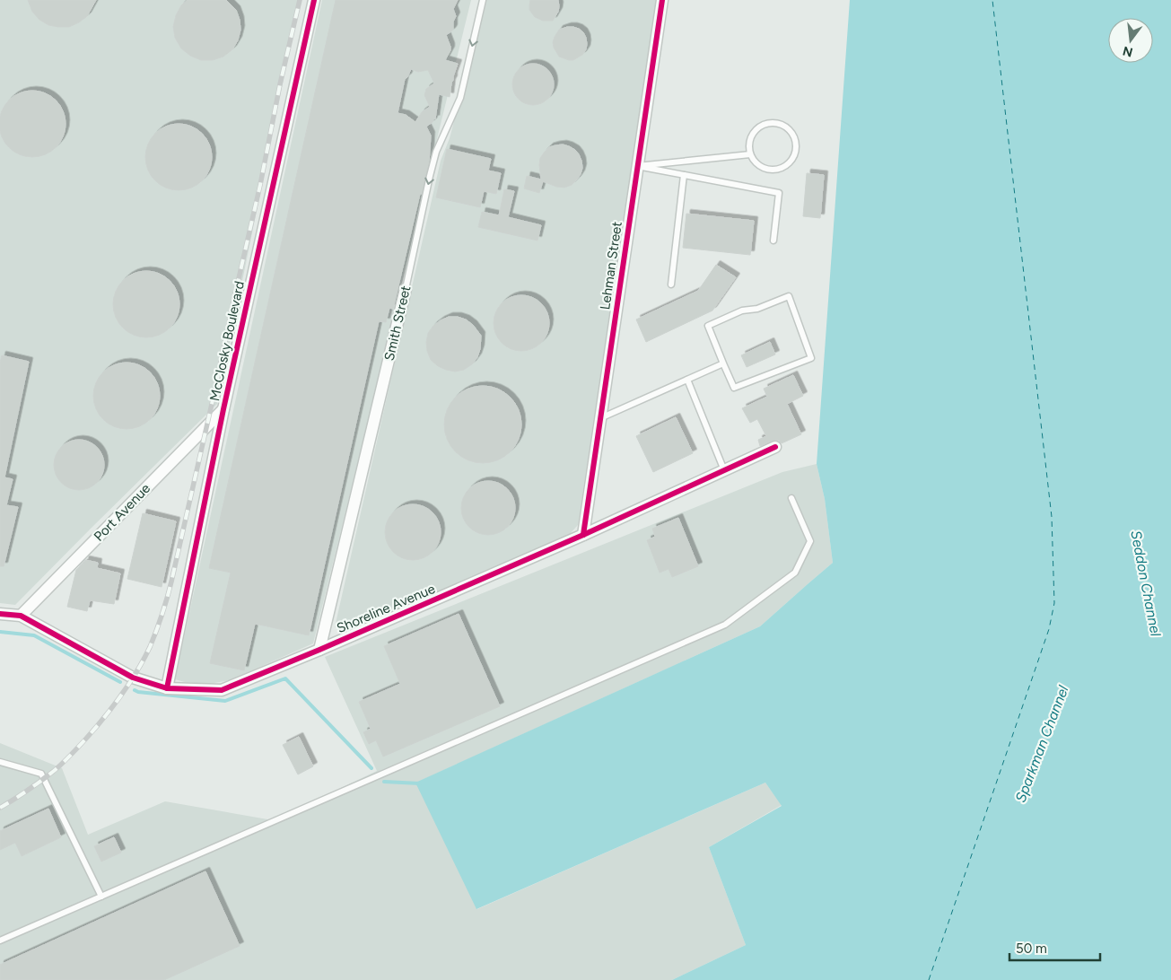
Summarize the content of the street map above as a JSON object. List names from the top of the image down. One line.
{"streets":{"street":["Lehman Street","Smith Street","McClosky Boulevard","Port Avenue","Shoreline Avenue"]},"crossings":[["Lehman Street","Shoreline Avenue"],["Smith Street","Shoreline Avenue"],["McClosky Boulevard","Port Avenue"],["McClosky Boulevard","Shoreline Avenue"],["Port Avenue","Shoreline Avenue"]],"one_way":["Smith Street"],"water":["Seddon Channel","Sparkman Channel"],"scale_bar":"50 m","north":"bottom"}
